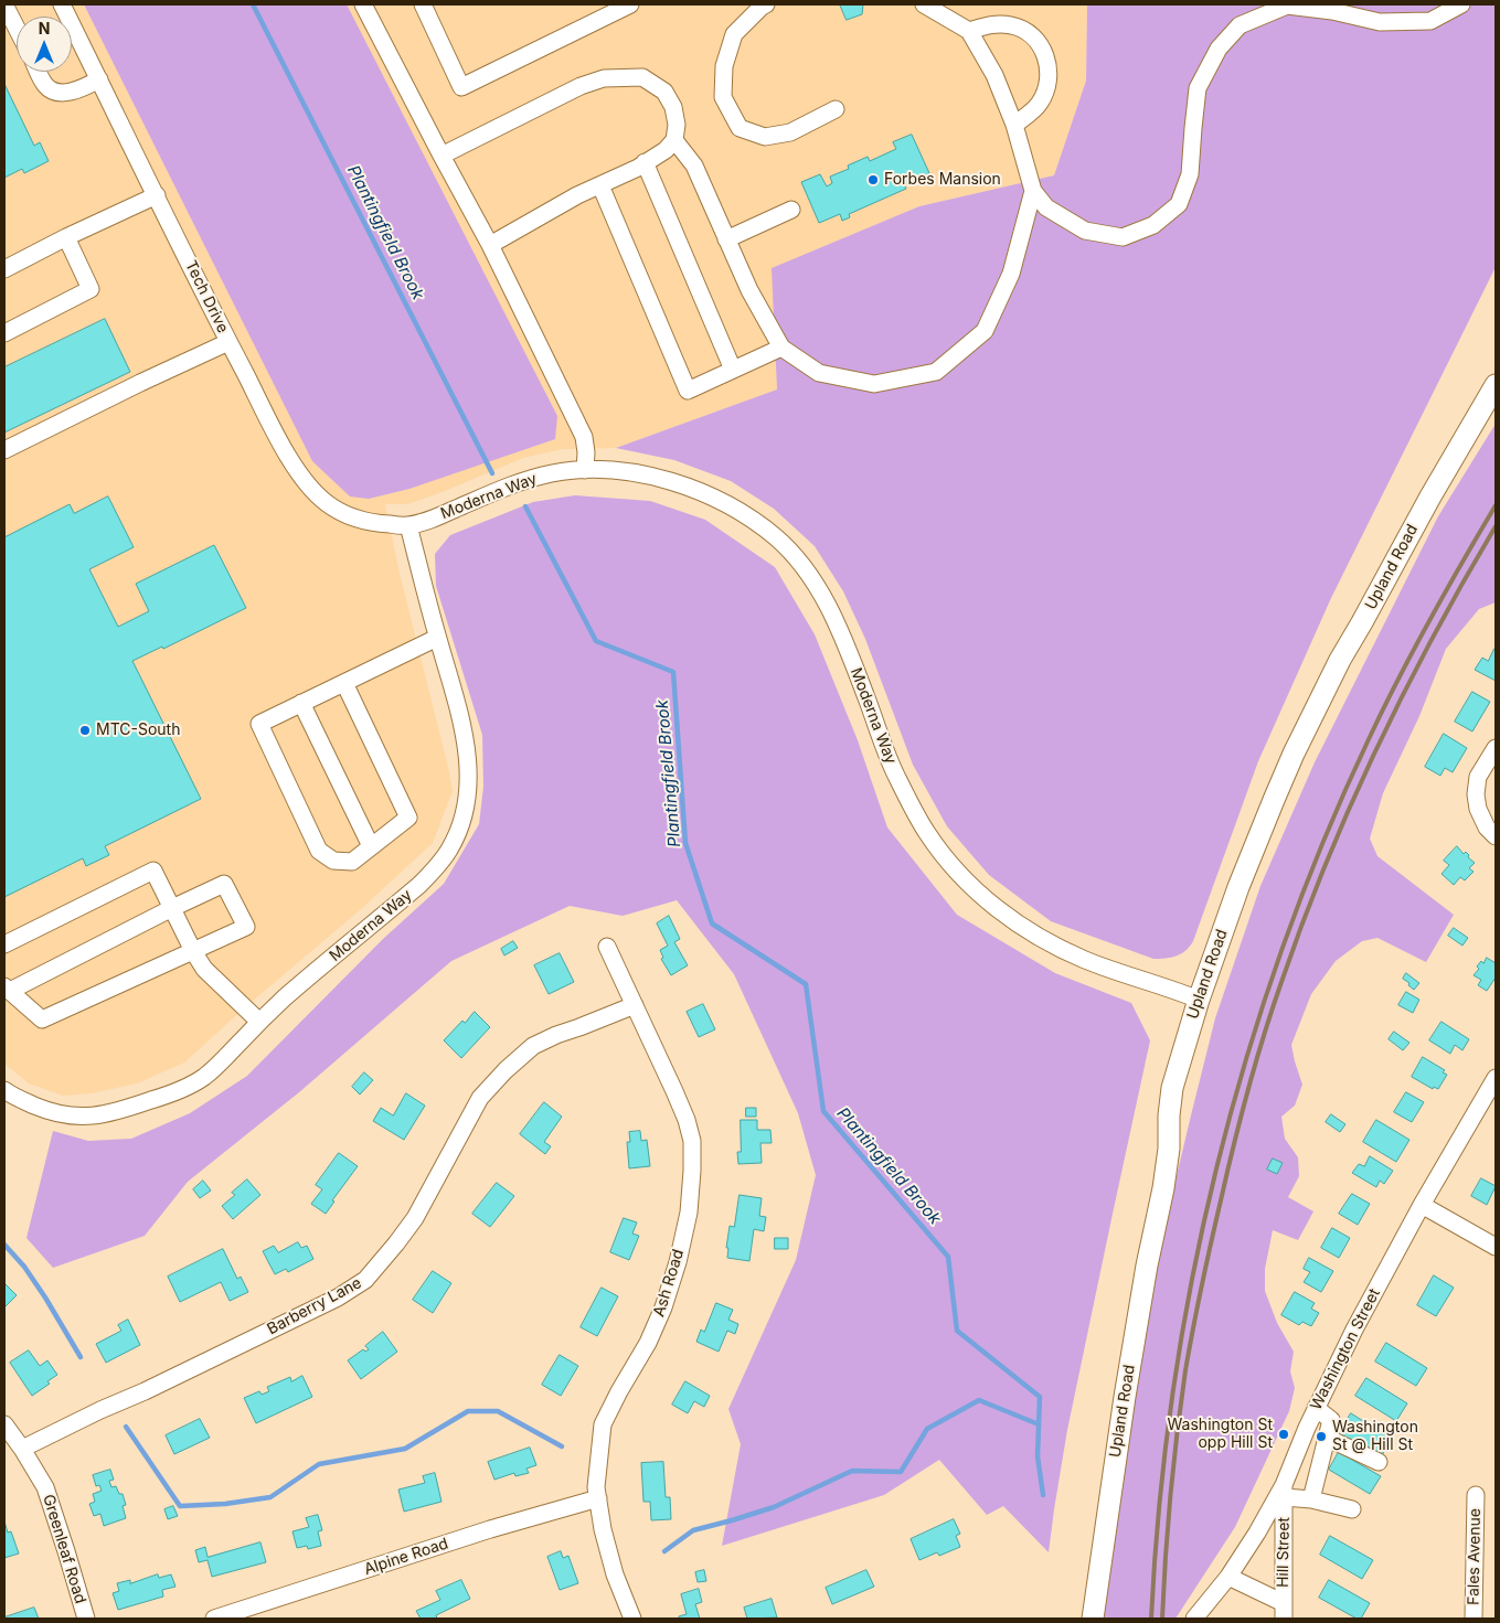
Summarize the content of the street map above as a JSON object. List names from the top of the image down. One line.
{"streets":{"main road":["Upland Road"],"street":["Tech Drive","Moderna Way","Ash Road","Barberry Lane","Washington Street","Greenleaf Road","Hill Street","Alpine Road","Fales Avenue"]},"crossings":[["Tech Drive","Moderna Way"],["Moderna Way","Upland Road"],["Ash Road","Barberry Lane"],["Ash Road","Alpine Road"],["Barberry Lane","Greenleaf Road"],["Washington Street","Hill Street"]],"water":["Plantingfield Brook"],"places":["Forbes Mansion","MTC-South","Washington St opp Hill St","Washington St @ Hill St"],"north":"top"}
